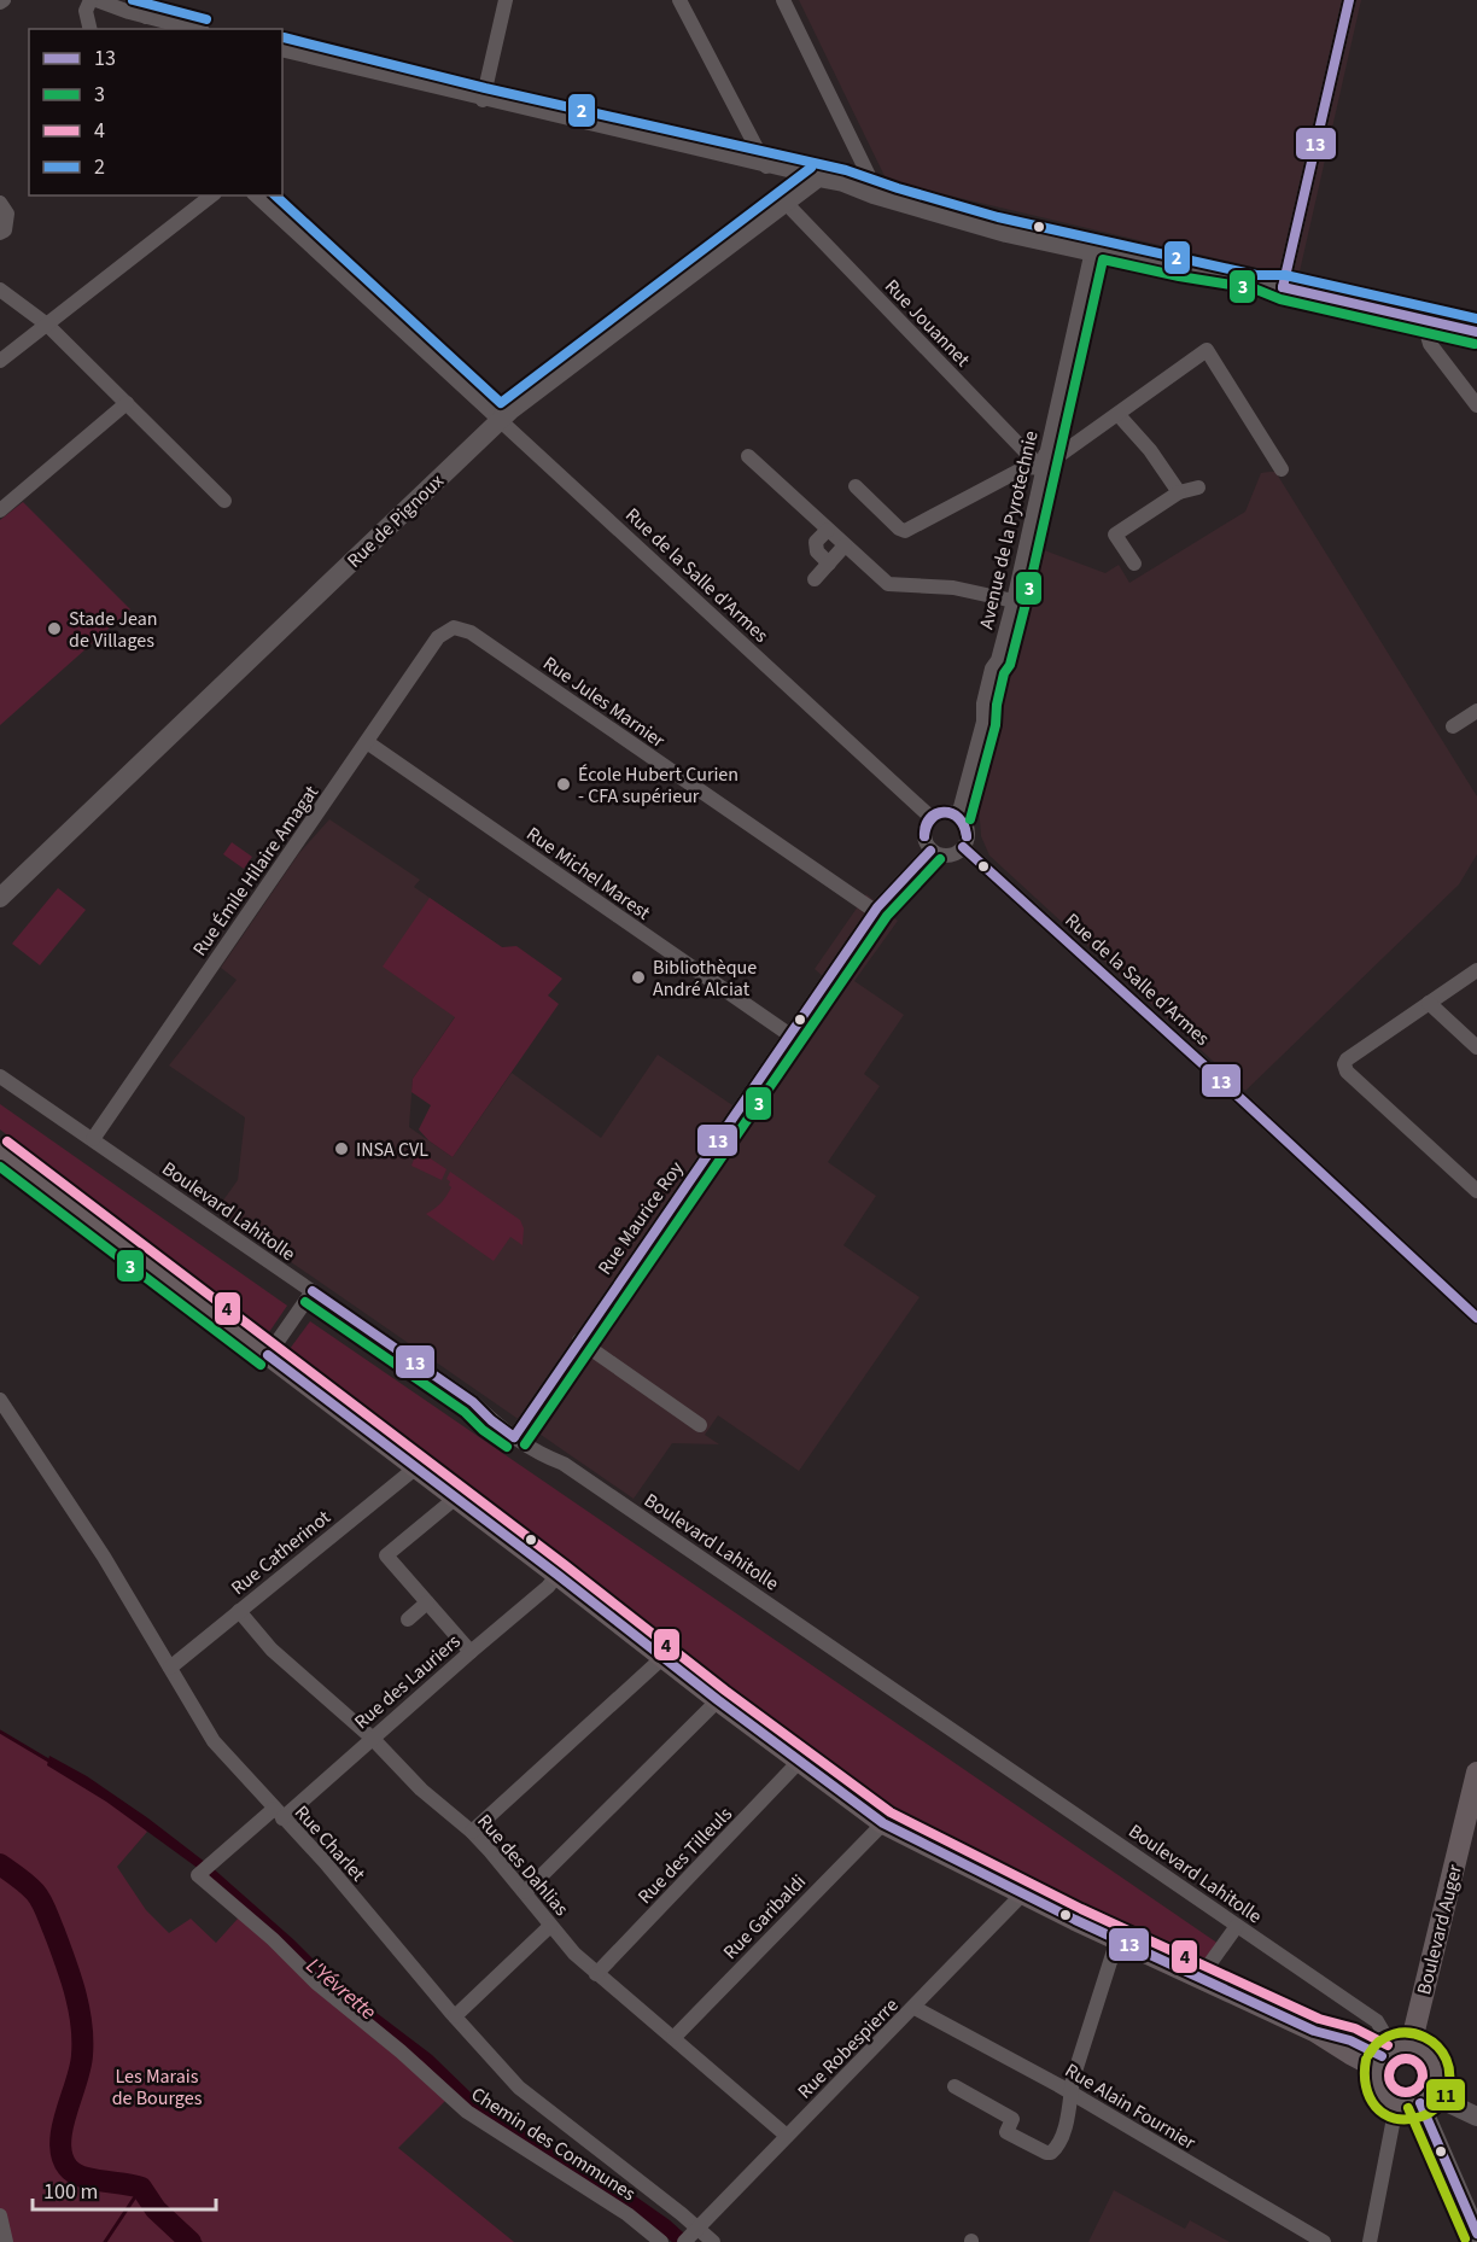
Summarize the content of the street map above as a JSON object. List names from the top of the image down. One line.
{"streets":{"main road":["Rue de Pignoux","Boulevard Auger"],"street":["Rue Jouannet","Avenue de la Pyrotechnie","Rue de la Salle d'Armes","Rue Jules Marnier","Rue Émile Hilaire Amagat","Rue Michel Marest","Boulevard Lahitolle","Rue Maurice Roy","Rue Catherinot","Rue des Lauriers","Rue Charlet","Rue des Tilleuls","Rue des Dahlias","Rue Garibaldi","Rue Robespierre","Rue Alain Fournier","Chemin des Communes"]},"crossings":[["Rue Jouannet","Rue de Pignoux"],["Rue Jouannet","Avenue de la Pyrotechnie"],["Rue de Pignoux","Rue de la Salle d'Armes"],["Avenue de la Pyrotechnie","Rue de la Salle d'Armes"],["Avenue de la Pyrotechnie","Rue Maurice Roy"],["Rue de la Salle d'Armes","Rue Maurice Roy"],["Rue Jules Marnier","Rue Émile Hilaire Amagat"],["Rue Jules Marnier","Rue Maurice Roy"],["Rue Émile Hilaire Amagat","Rue Michel Marest"],["Rue Émile Hilaire Amagat","Boulevard Lahitolle"],["Rue Michel Marest","Rue Maurice Roy"],["Boulevard Lahitolle","Rue Maurice Roy"],["Boulevard Lahitolle","Boulevard Auger"],["Rue Catherinot","Rue Charlet"],["Rue Catherinot","Rue des Dahlias"],["Rue des Lauriers","Rue Charlet"],["Rue des Lauriers","Rue des Dahlias"],["Rue des Lauriers","Chemin des Communes"],["Rue Charlet","Rue Robespierre"],["Rue des Tilleuls","Rue des Dahlias"],["Rue des Dahlias","Rue Garibaldi"],["Rue des Dahlias","Rue Robespierre"],["Rue Robespierre","Rue Alain Fournier"]],"water":["L'Yévrette"],"parks":["Les Marais de Bourges"],"places":["Stade Jean de Villages","École Hubert Curien - CFA supérieur","Bibliothèque André Alciat","INSA CVL"],"lines":["transit line 13","transit line 2","transit line 3","transit line 4","transit line 11"],"legend":["13","3","4","2"],"scale_bar":"100 m"}
